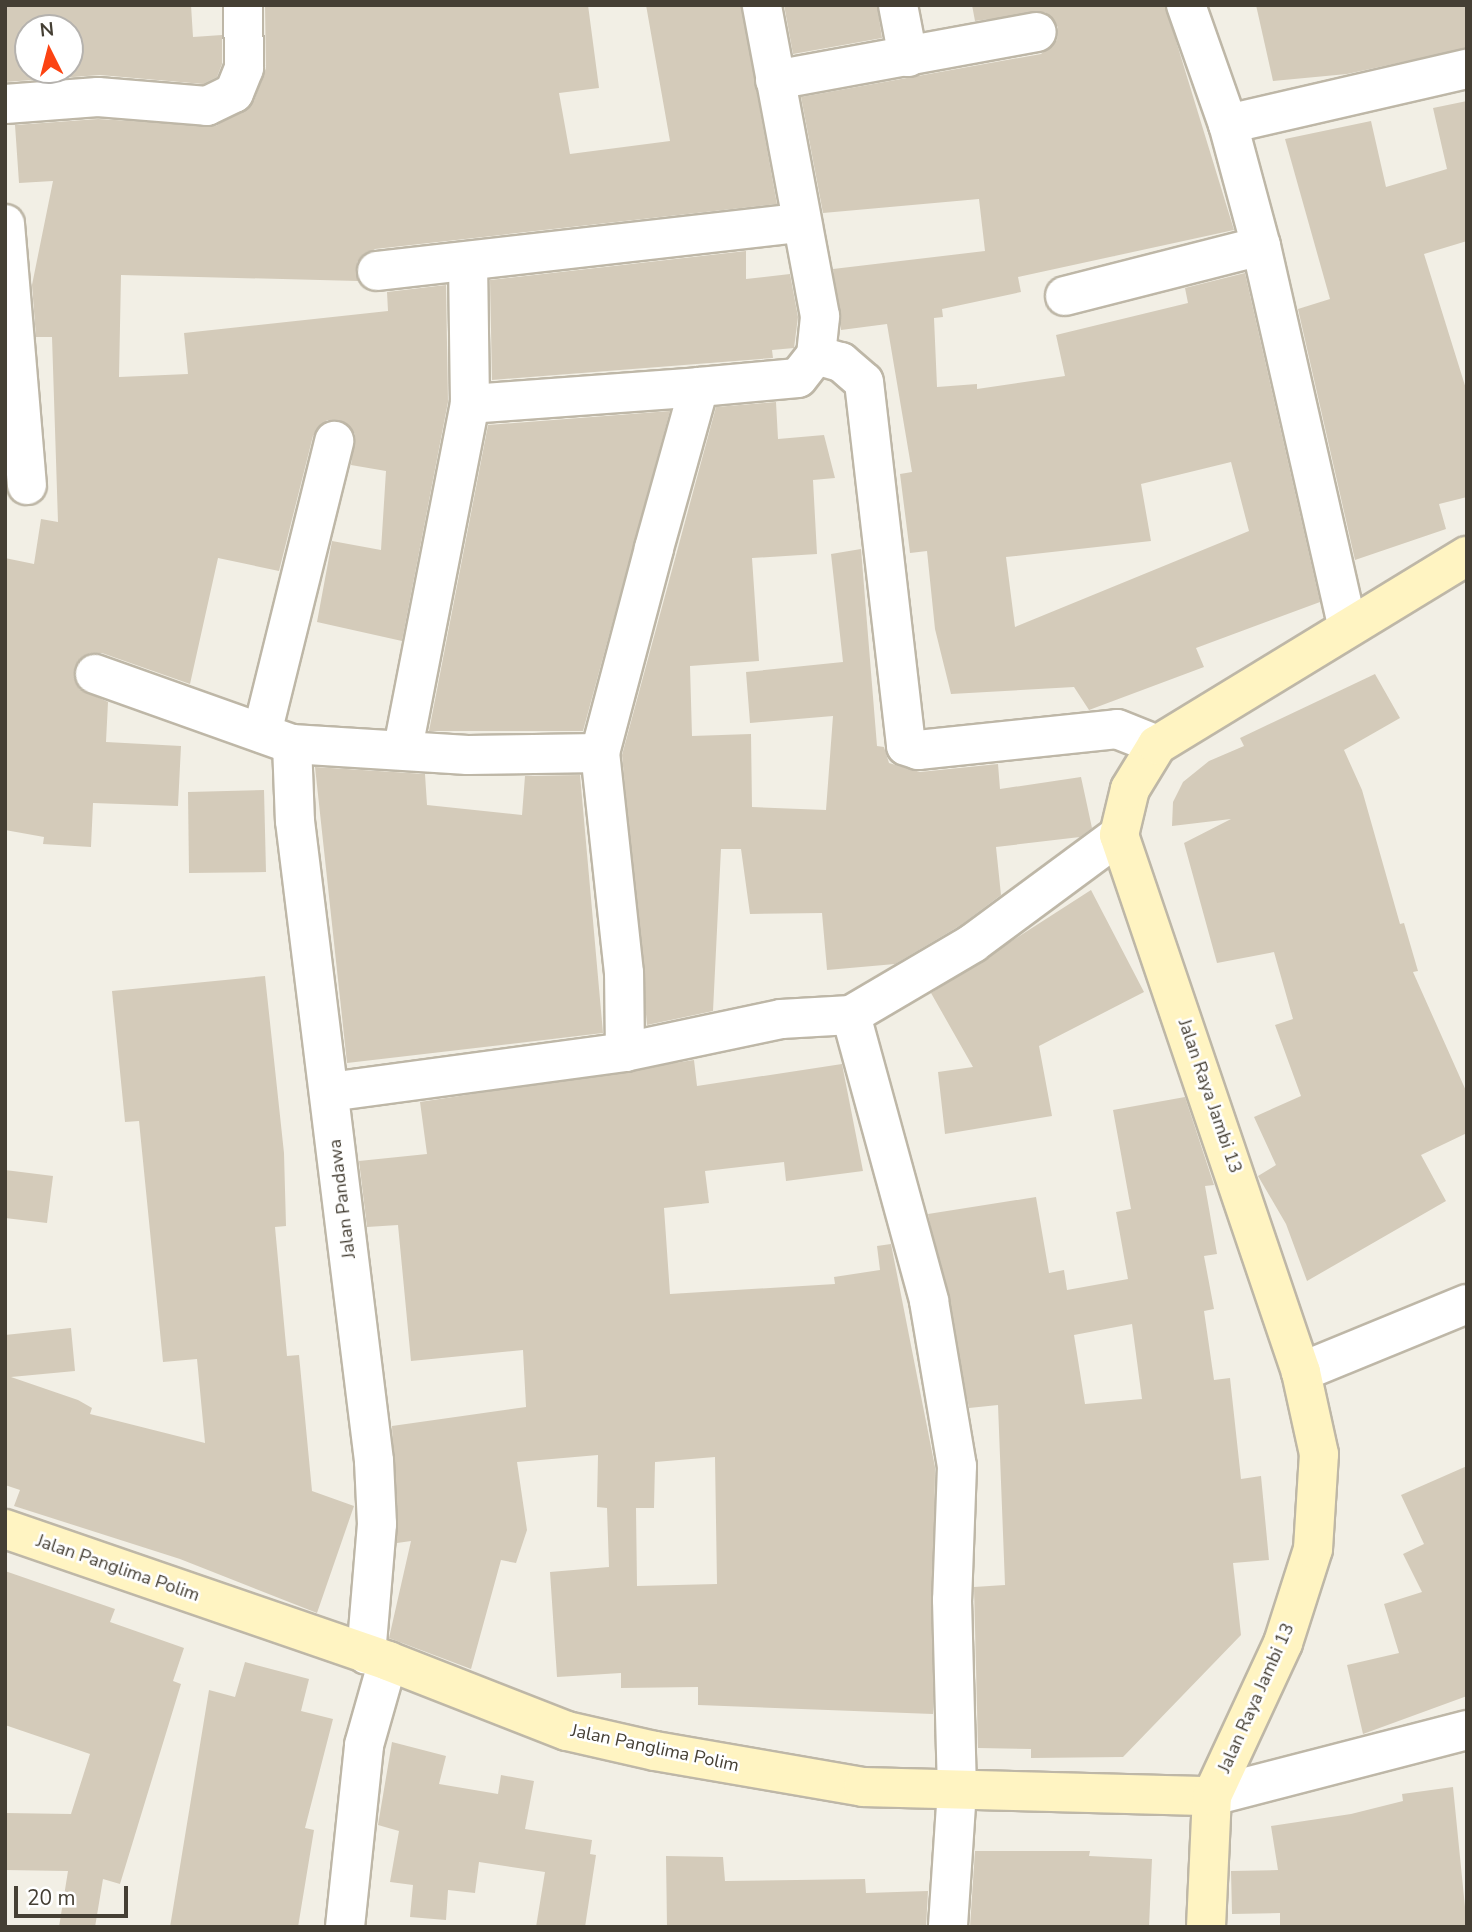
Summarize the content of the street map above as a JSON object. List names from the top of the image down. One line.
{"streets":{"street":["Jalan Raya Jambi 13","Jalan Pandawa","Jalan Panglima Polim"]},"crossings":[["Jalan Raya Jambi 13","Jalan Panglima Polim"],["Jalan Pandawa","Jalan Panglima Polim"]],"scale_bar":"20 m","north":"top"}
